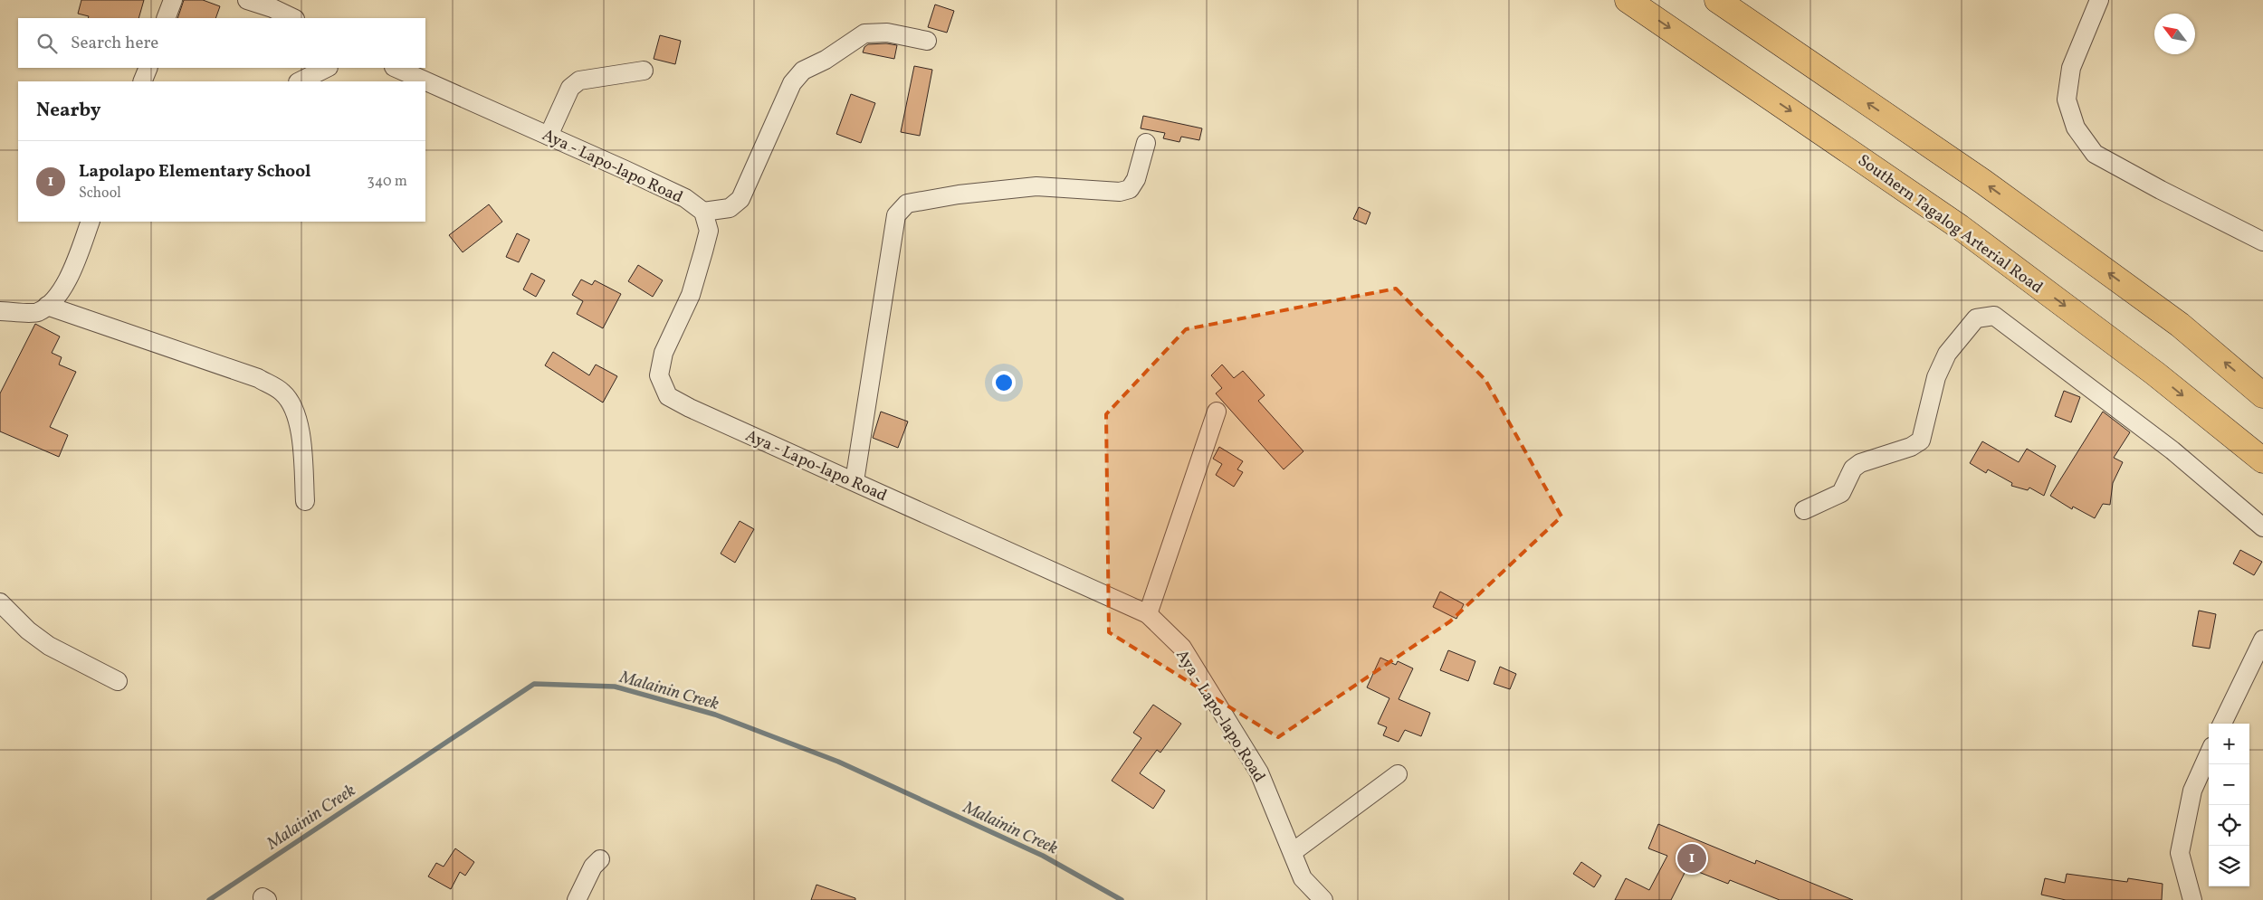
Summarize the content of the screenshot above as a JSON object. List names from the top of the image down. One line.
{"streets":{"highway":["Southern Tagalog Arterial Road"],"street":["Aya - Lapo-lapo Road"]},"water":["Malainin Creek"],"north":"top left","page":{"search":"Search here","heading":"Nearby","list":[{"mark":"1","name":"Lapolapo Elementary School","note":"School","value":"340 m"}],"map_buttons":["+","−"],"pins":"1"}}
